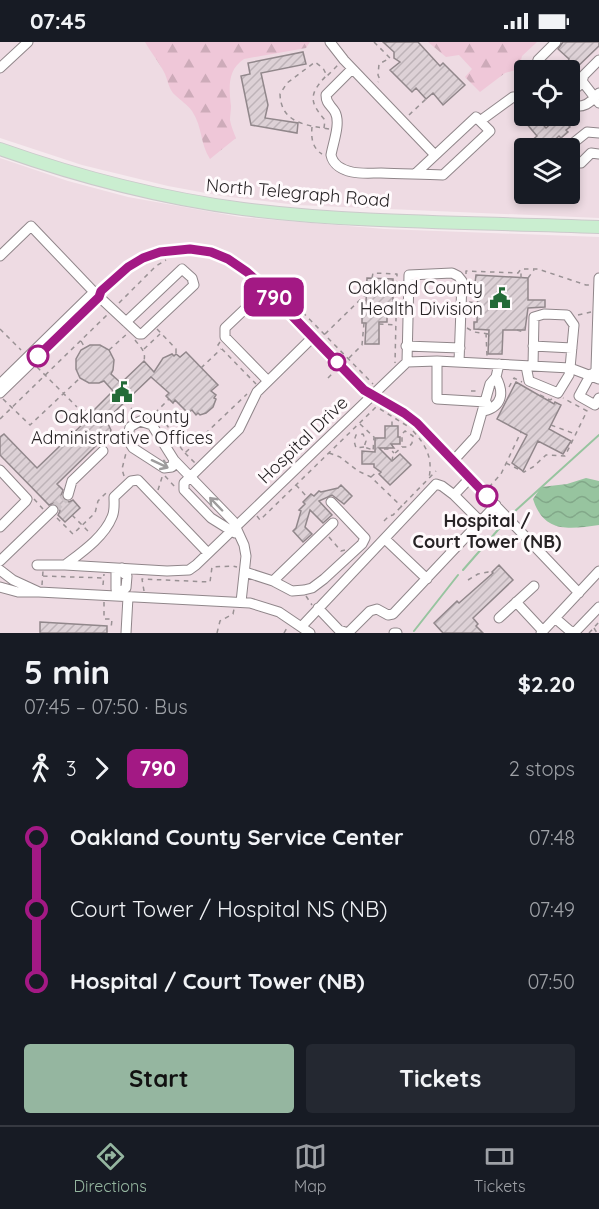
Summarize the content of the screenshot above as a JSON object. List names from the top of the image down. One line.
{"streets":{"main road":["North Telegraph Road"],"street":["Hospital Drive"]},"places":{"public building":["Oakland County Health Division","Oakland County Administrative Offices"],"other":["Hospital / Court Tower (NB)"]},"lines":["bus line 790"],"page":{"status":"07:45","on_map":"790","heading":["5 min","07:45 – 07:50 · Bus","$2.20"],"legs":["3","790","2 stops"],"list":[{"name":"Oakland County Service Center","value":"07:48"},{"name":"Court Tower / Hospital NS (NB)","value":"07:49"},{"name":"Hospital / Court Tower (NB)","value":"07:50"}],"buttons":["Start","Tickets"],"tabs":["Directions","Map","Tickets"]}}
